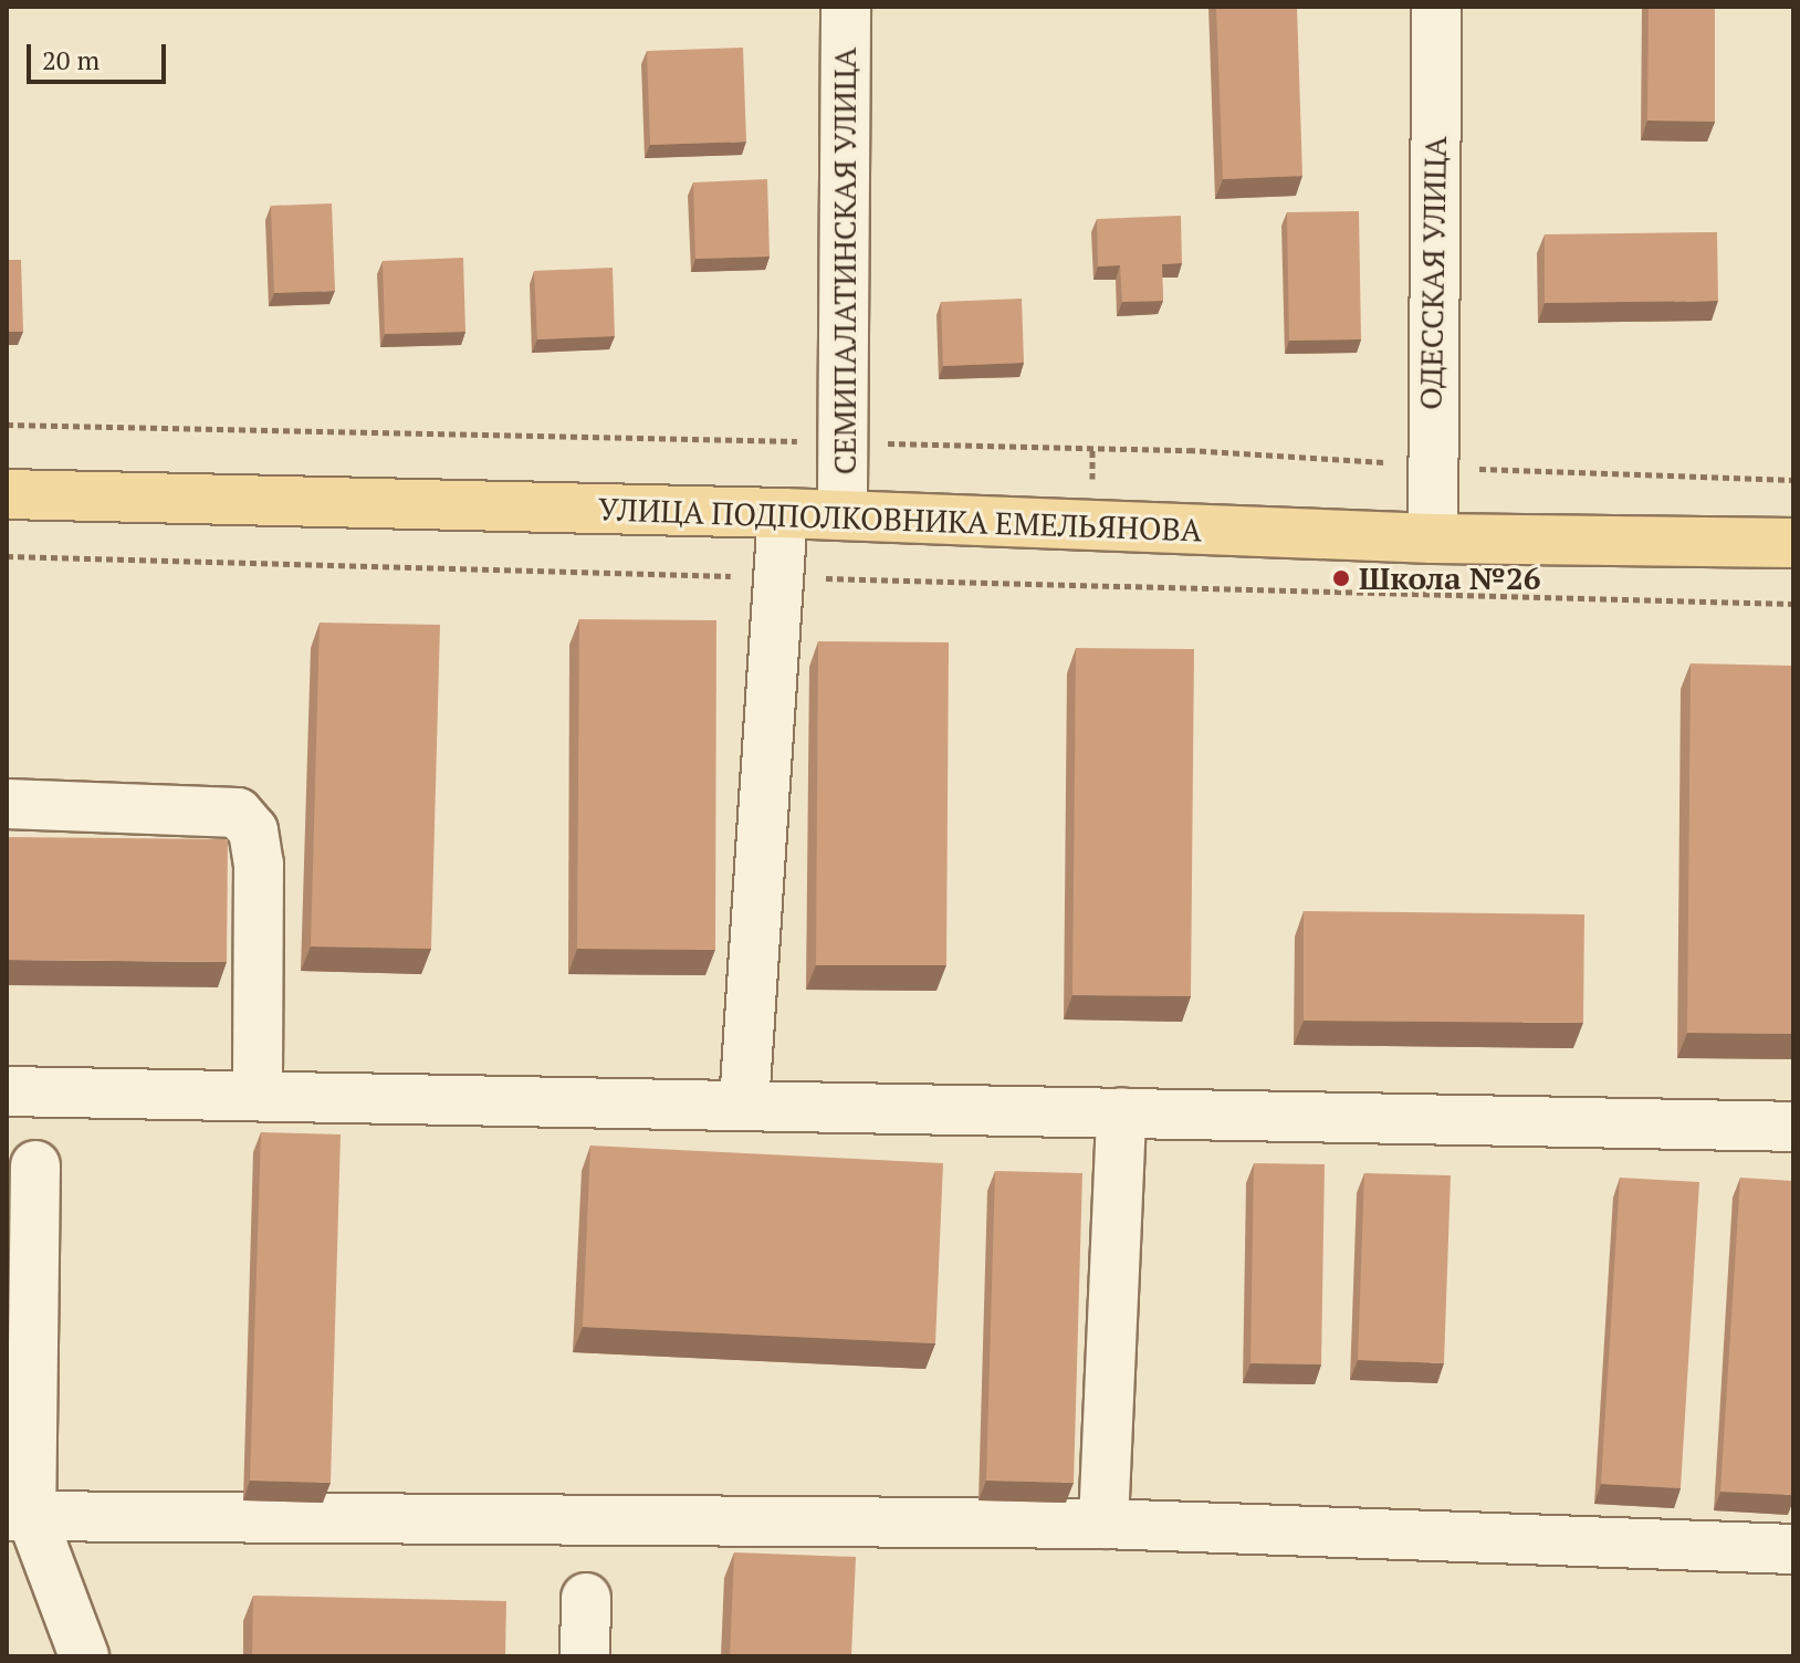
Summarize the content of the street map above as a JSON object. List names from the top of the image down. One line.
{"streets":{"main road":["УЛИЦА ПОДПОЛКОВНИКА ЕМЕЛЬЯНОВА"],"street":["СЕМИПАЛАТИНСКАЯ УЛИЦА","ОДЕССКАЯ УЛИЦА"]},"crossings":[["СЕМИПАЛАТИНСКАЯ УЛИЦА","УЛИЦА ПОДПОЛКОВНИКА ЕМЕЛЬЯНОВА"],["ОДЕССКАЯ УЛИЦА","УЛИЦА ПОДПОЛКОВНИКА ЕМЕЛЬЯНОВА"]],"places":["Школа №26"],"scale_bar":"20 m"}
